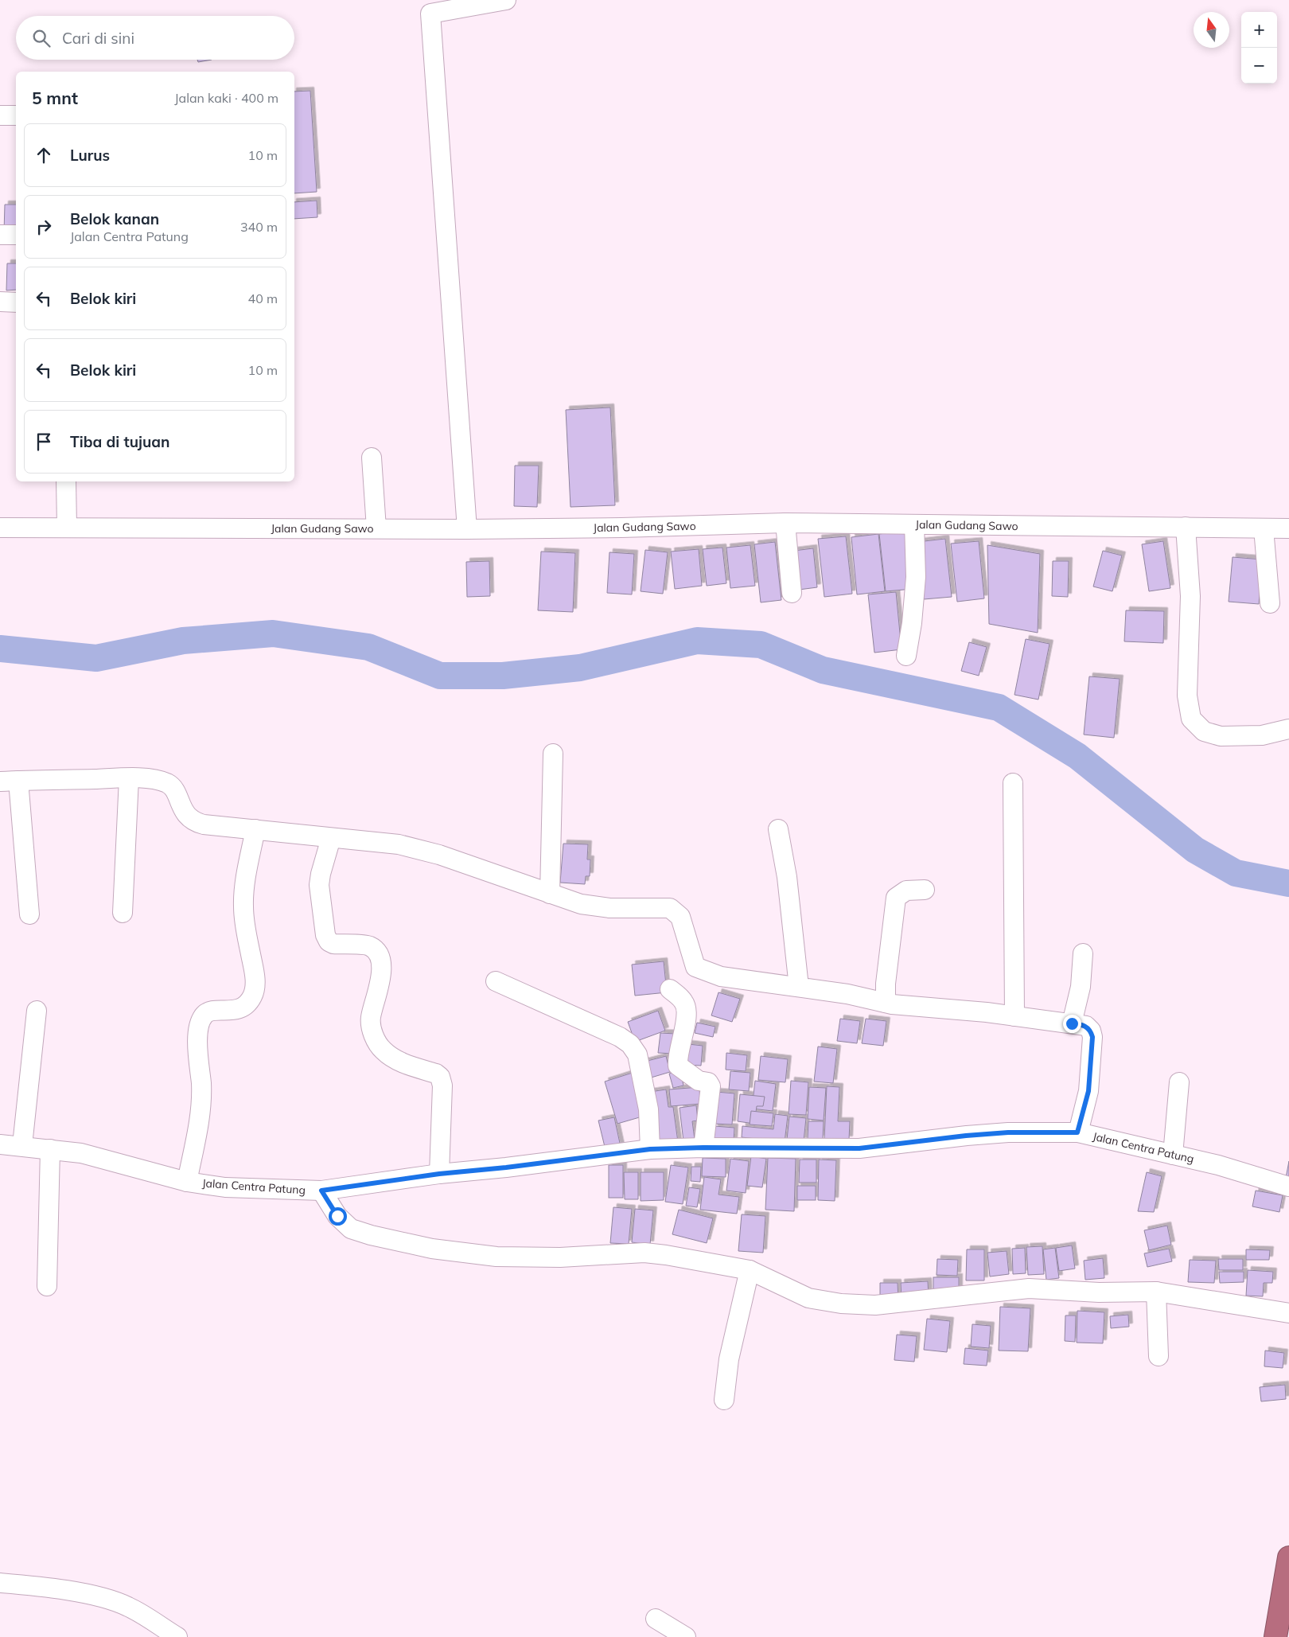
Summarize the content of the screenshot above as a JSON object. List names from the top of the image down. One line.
{"streets":{"street":["Jalan Gudang Sawo","Jalan Centra Patung"]},"north":"top","page":{"map_buttons":["+","−"],"search":"Cari di sini","heading":["5 mnt","Jalan kaki · 400 m"],"list":[["Lurus","10 m"],["Belok kanan","Jalan Centra Patung","340 m"],["Belok kiri","40 m"],["Belok kiri","10 m"],"Tiba di tujuan"]}}
